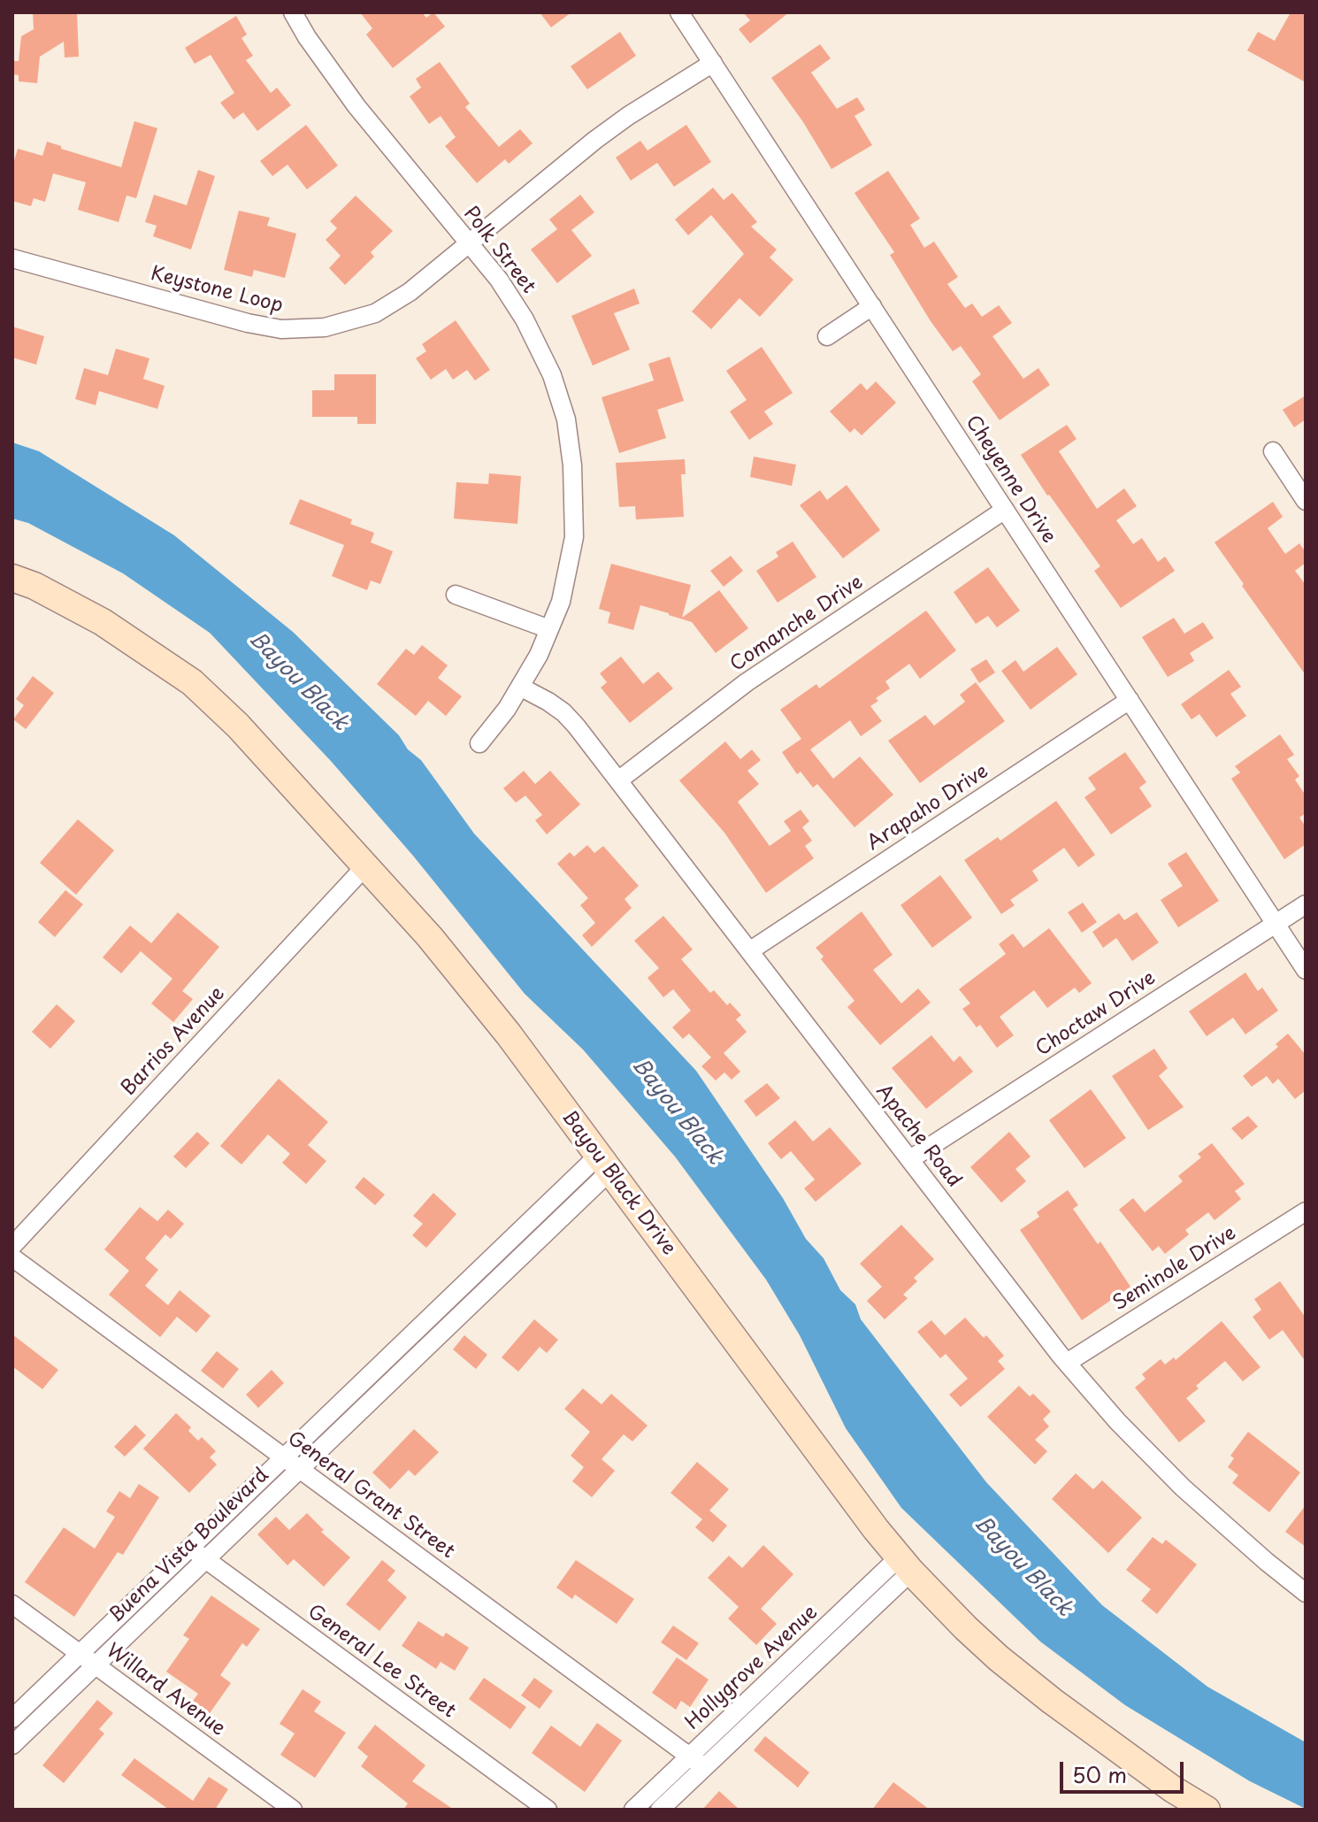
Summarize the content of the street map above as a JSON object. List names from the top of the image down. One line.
{"streets":{"main road":["Bayou Black Drive"],"street":["Polk Street","Keystone Loop","Cheyenne Drive","Comanche Drive","Arapaho Drive","Choctaw Drive","Barrios Avenue","Apache Road","Seminole Drive","General Grant Street","Buena Vista Boulevard","General Lee Street","Hollygrove Avenue","Willard Avenue"]},"crossings":[["Polk Street","Keystone Loop"],["Polk Street","Apache Road"],["Keystone Loop","Cheyenne Drive"],["Cheyenne Drive","Comanche Drive"],["Cheyenne Drive","Arapaho Drive"],["Cheyenne Drive","Choctaw Drive"],["Comanche Drive","Apache Road"],["Arapaho Drive","Apache Road"],["Choctaw Drive","Apache Road"],["Barrios Avenue","Bayou Black Drive"],["Apache Road","Seminole Drive"],["Bayou Black Drive","Buena Vista Boulevard"],["Bayou Black Drive","Hollygrove Avenue"],["General Grant Street","Buena Vista Boulevard"],["General Grant Street","Hollygrove Avenue"],["Buena Vista Boulevard","General Lee Street"],["Buena Vista Boulevard","Willard Avenue"]],"water":["Bayou Black"],"scale_bar":"50 m"}
